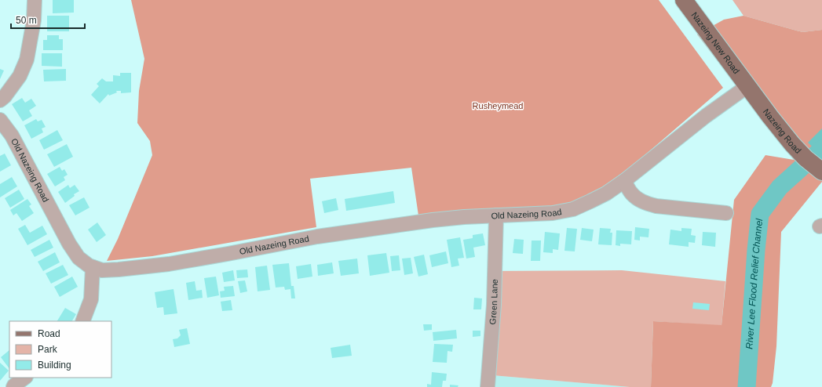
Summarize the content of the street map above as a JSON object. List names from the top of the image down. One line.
{"streets":{"main road":["Nazeing New Road","Nazeing Road"],"street":["Old Nazeing Road","Green Lane"]},"crossings":[["Nazeing New Road","Nazeing Road"],["Nazeing New Road","Old Nazeing Road"],["Nazeing Road","Old Nazeing Road"],["Old Nazeing Road","Green Lane"]],"water":["River Lee Flood Relief Channel"],"parks":["Rusheymead"],"legend":["Road","Park","Building"],"scale_bar":"50 m"}
